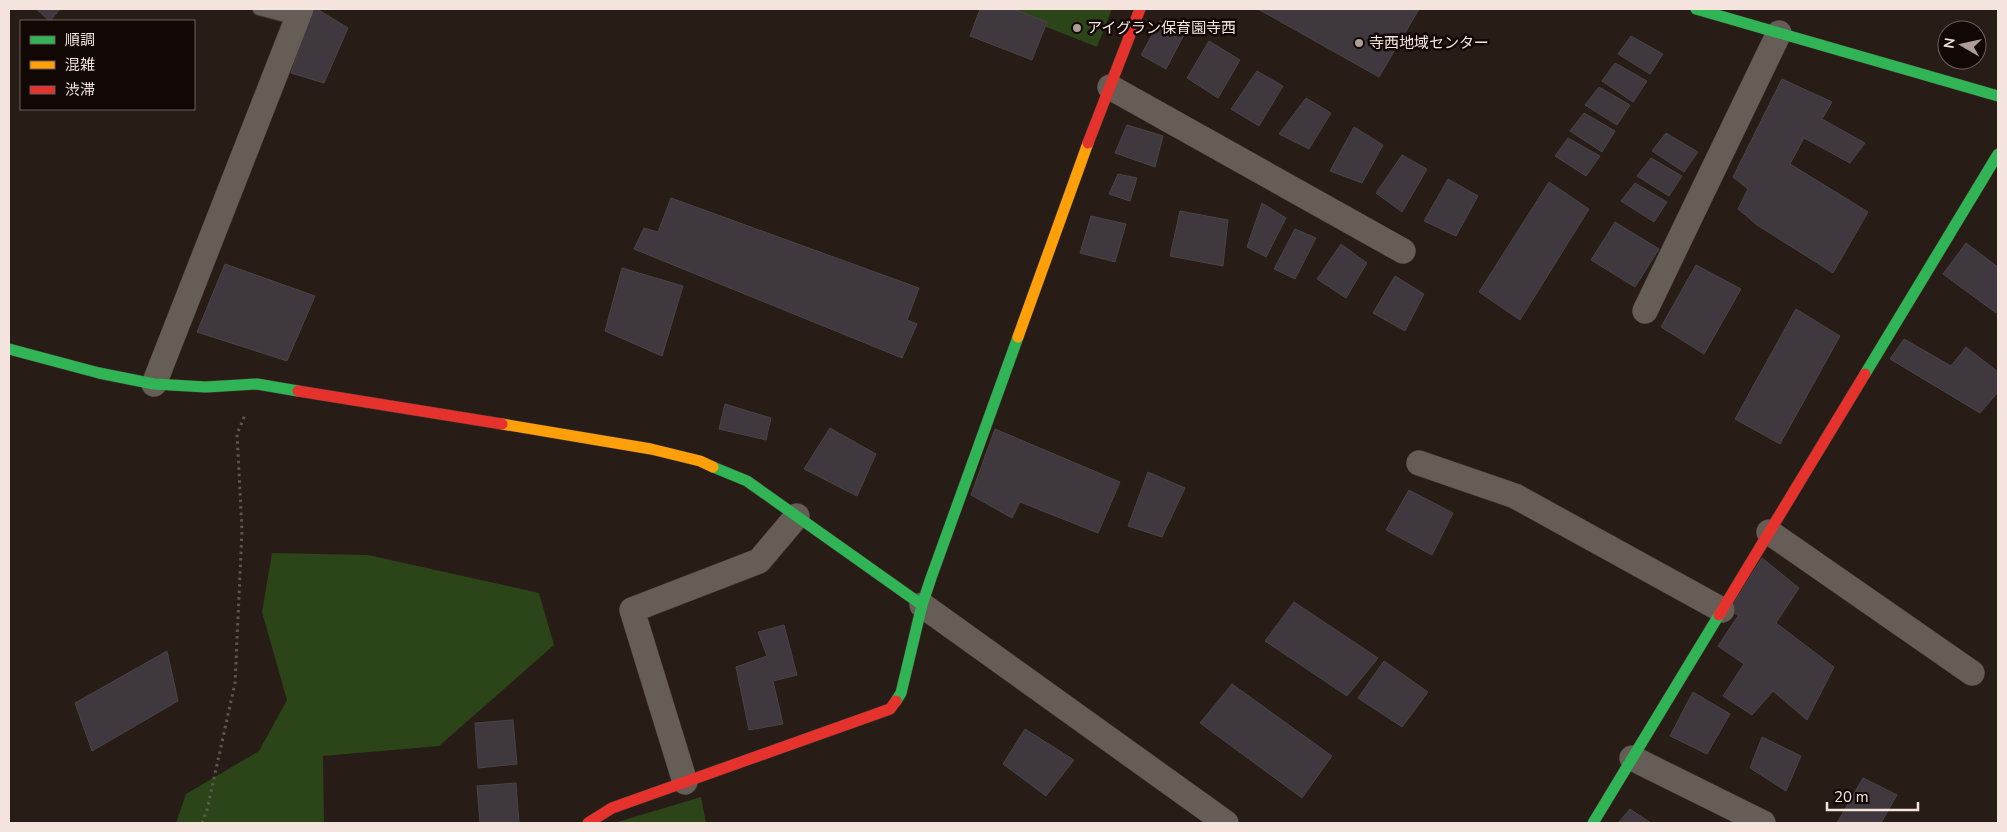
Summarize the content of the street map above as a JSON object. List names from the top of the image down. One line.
{"places":["アイグラン保育園寺西","寺西地域センター"],"legend":["順調","混雑","渋滞"],"scale_bar":"20 m","north":"left"}
